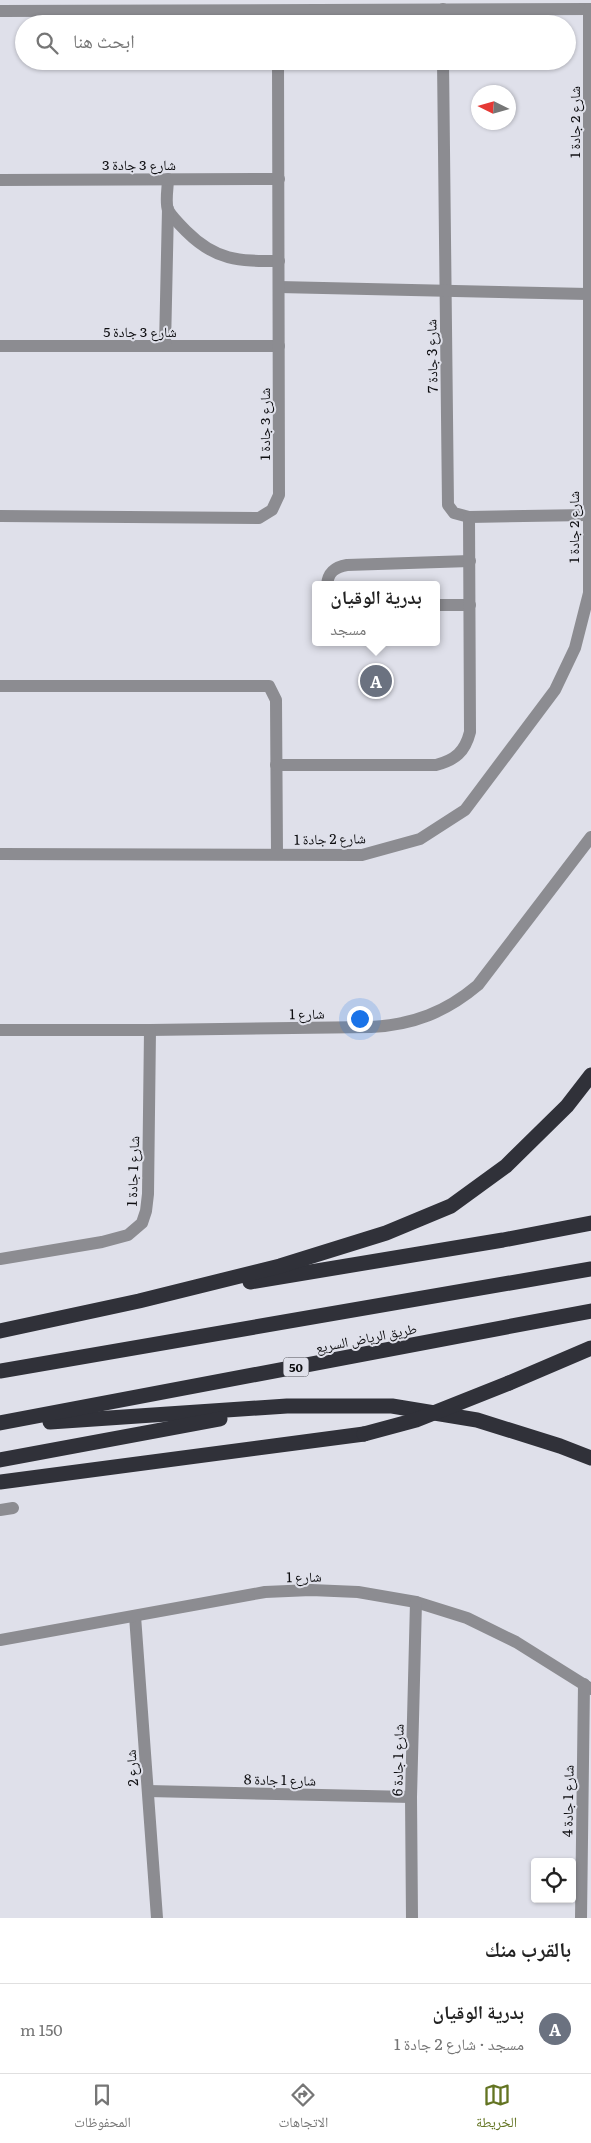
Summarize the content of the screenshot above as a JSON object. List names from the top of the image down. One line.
{"streets":{"highway":["طريق الرياض السريع","50"],"street":["شارع 2 جادة 1","شارع 3 جادة 3","شارع 3 جادة 5","شارع 3 جادة 7","شارع 3 جادة 1","شارع 1","شارع 1 جادة 1","شارع 1 جادة 6","شارع 2","شارع 1 جادة 8","شارع 1 جادة 4"]},"crossings":[["شارع 3 جادة 3","شارع 3 جادة 1"],["شارع 3 جادة 5","شارع 3 جادة 1"],["شارع 1","شارع 1 جادة 1"],["شارع 1","شارع 1 جادة 6"],["شارع 1","شارع 2"],["شارع 1","شارع 1 جادة 4"],["شارع 1 جادة 6","شارع 1 جادة 8"],["شارع 2","شارع 1 جادة 8"]],"north":"left","page":{"search":"ابحث هنا","popup":["بدرية الوقيان","مسجد"],"pins":"A","heading":"بالقرب منك","list":[{"mark":"A","name":"بدرية الوقيان","note":"مسجد · شارع 2 جادة 1","value":"150 m"}],"nav":["الخريطة","الاتجاهات","المحفوظات"]}}
